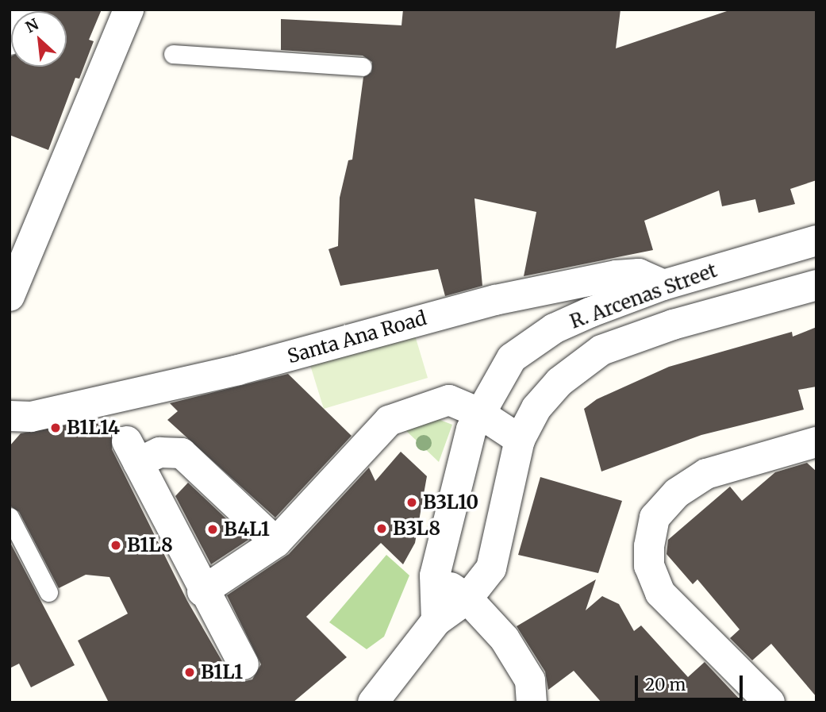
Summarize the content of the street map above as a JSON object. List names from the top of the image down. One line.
{"streets":{"street":["R. Arcenas Street","Santa Ana Road"]},"crossings":[["R. Arcenas Street","Santa Ana Road"]],"places":["B1L14","B3L10","B3L8","B4L1","B1L8","B1L1"],"scale_bar":"20 m","north":"top left"}
